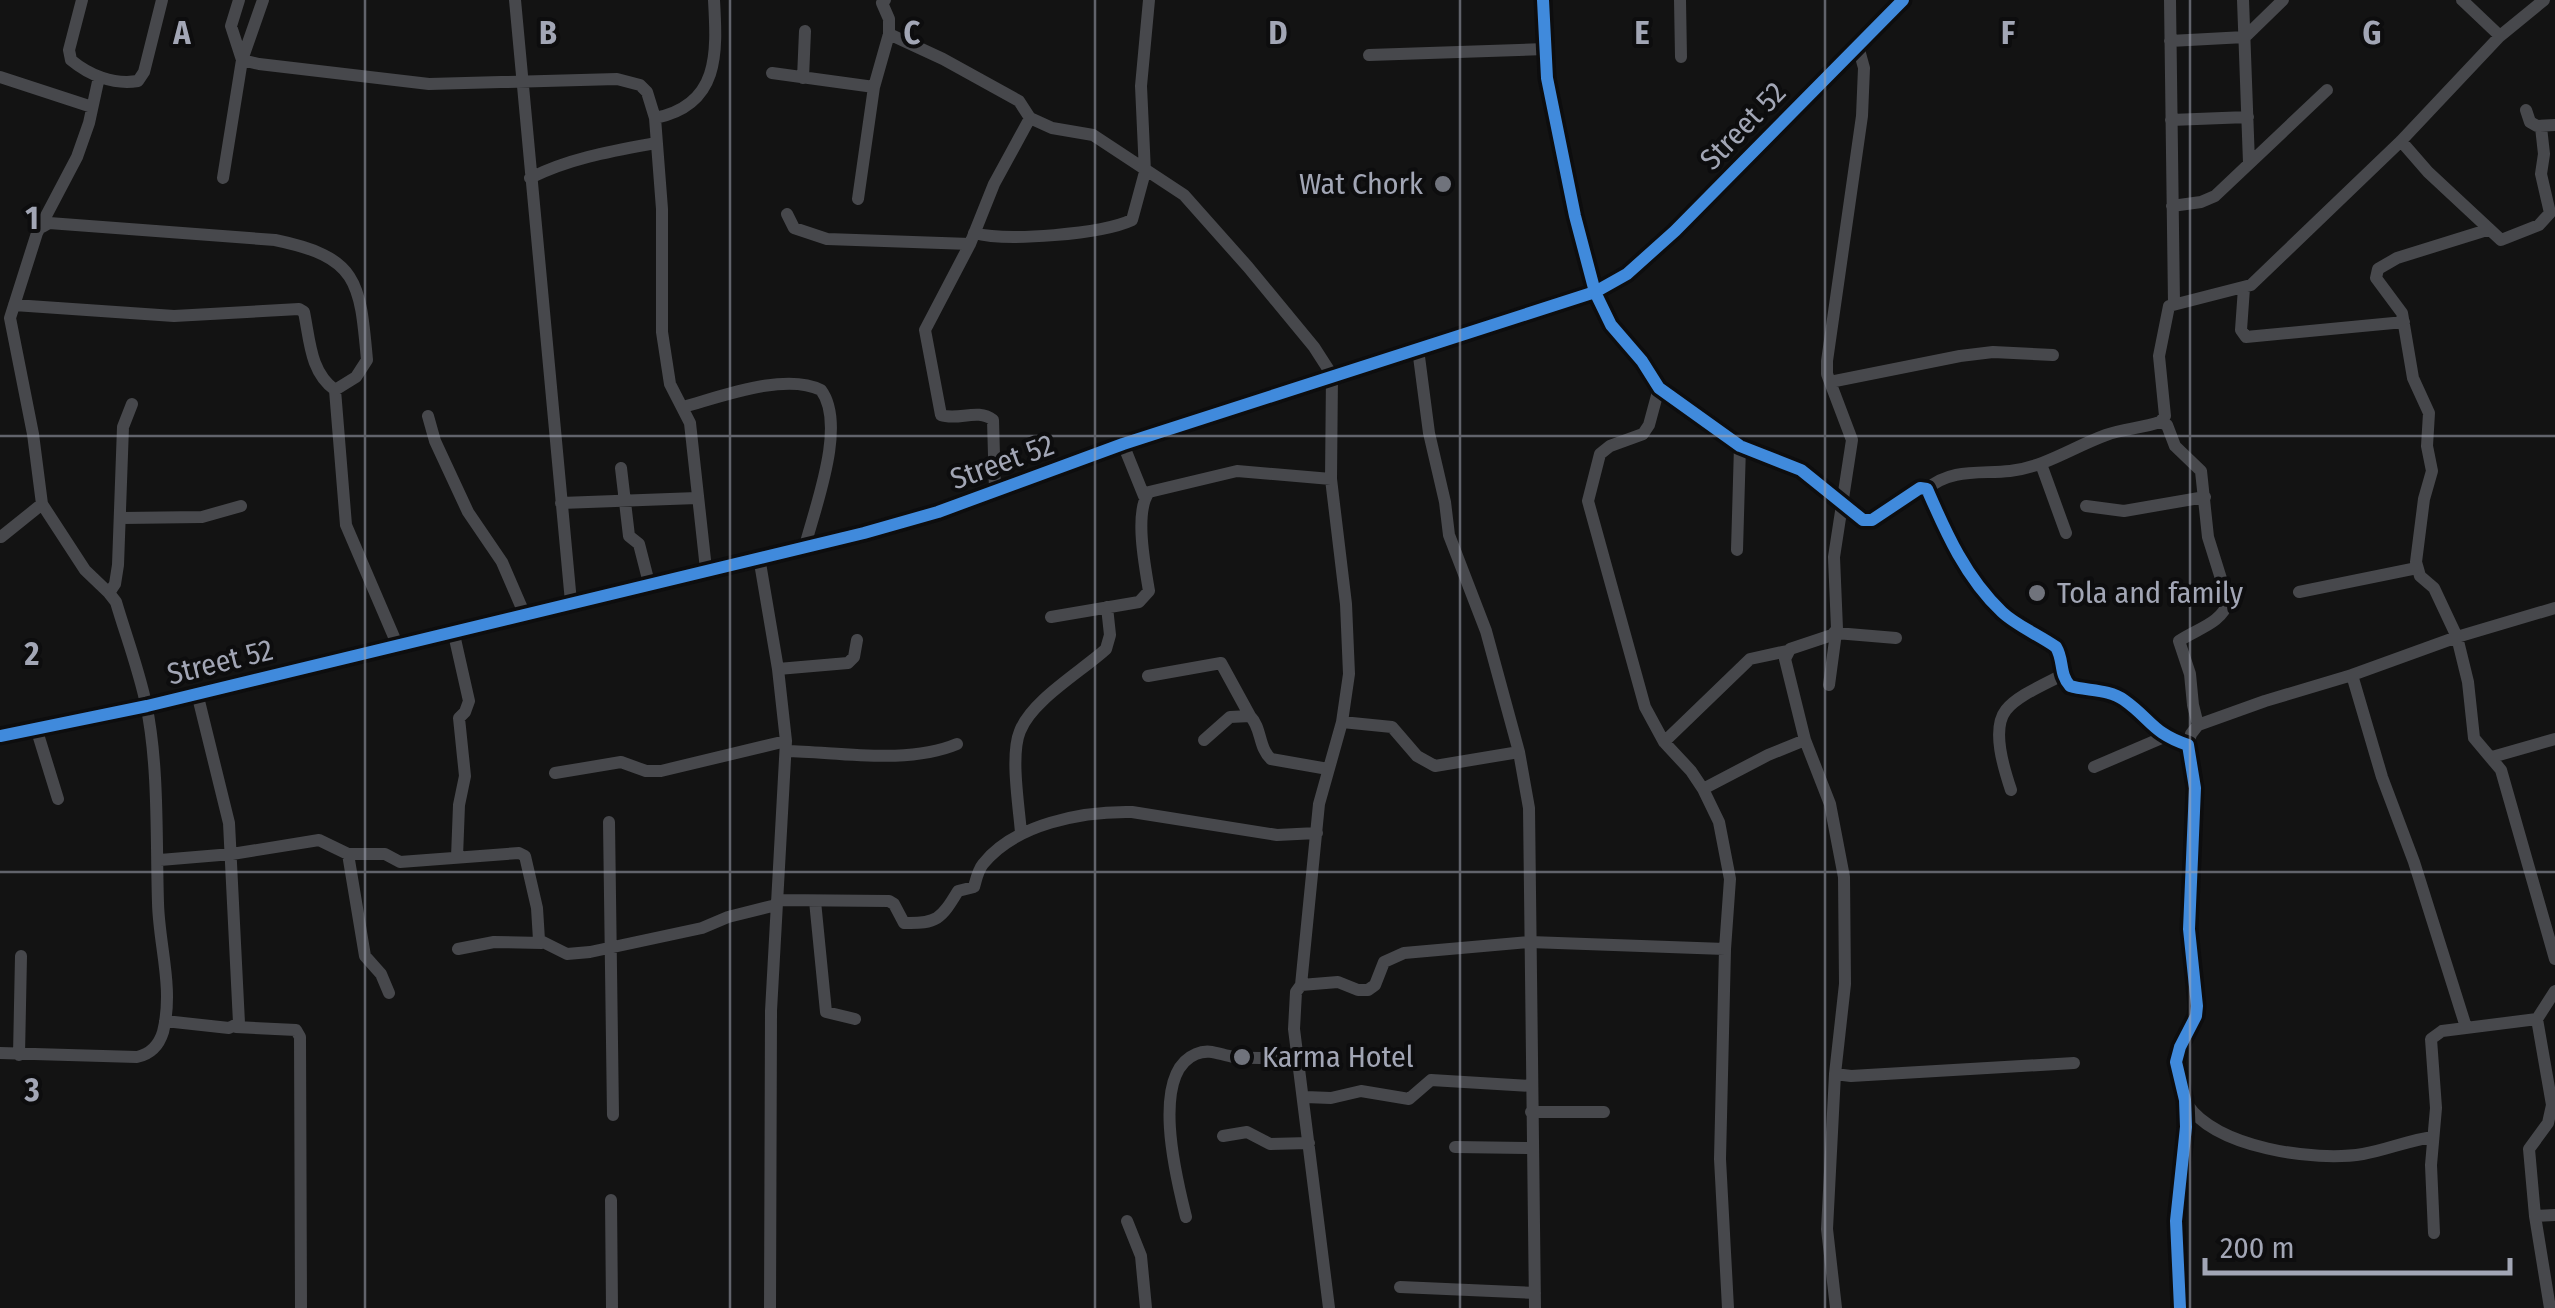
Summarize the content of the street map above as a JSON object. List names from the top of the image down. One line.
{"streets":{"street":["Street 52"]},"places":["Wat Chork","Tola and family","Karma Hotel"],"scale_bar":"200 m","grid":{"columns":["A","B","C","D","E","F","G"],"rows":["1","2","3"]}}
